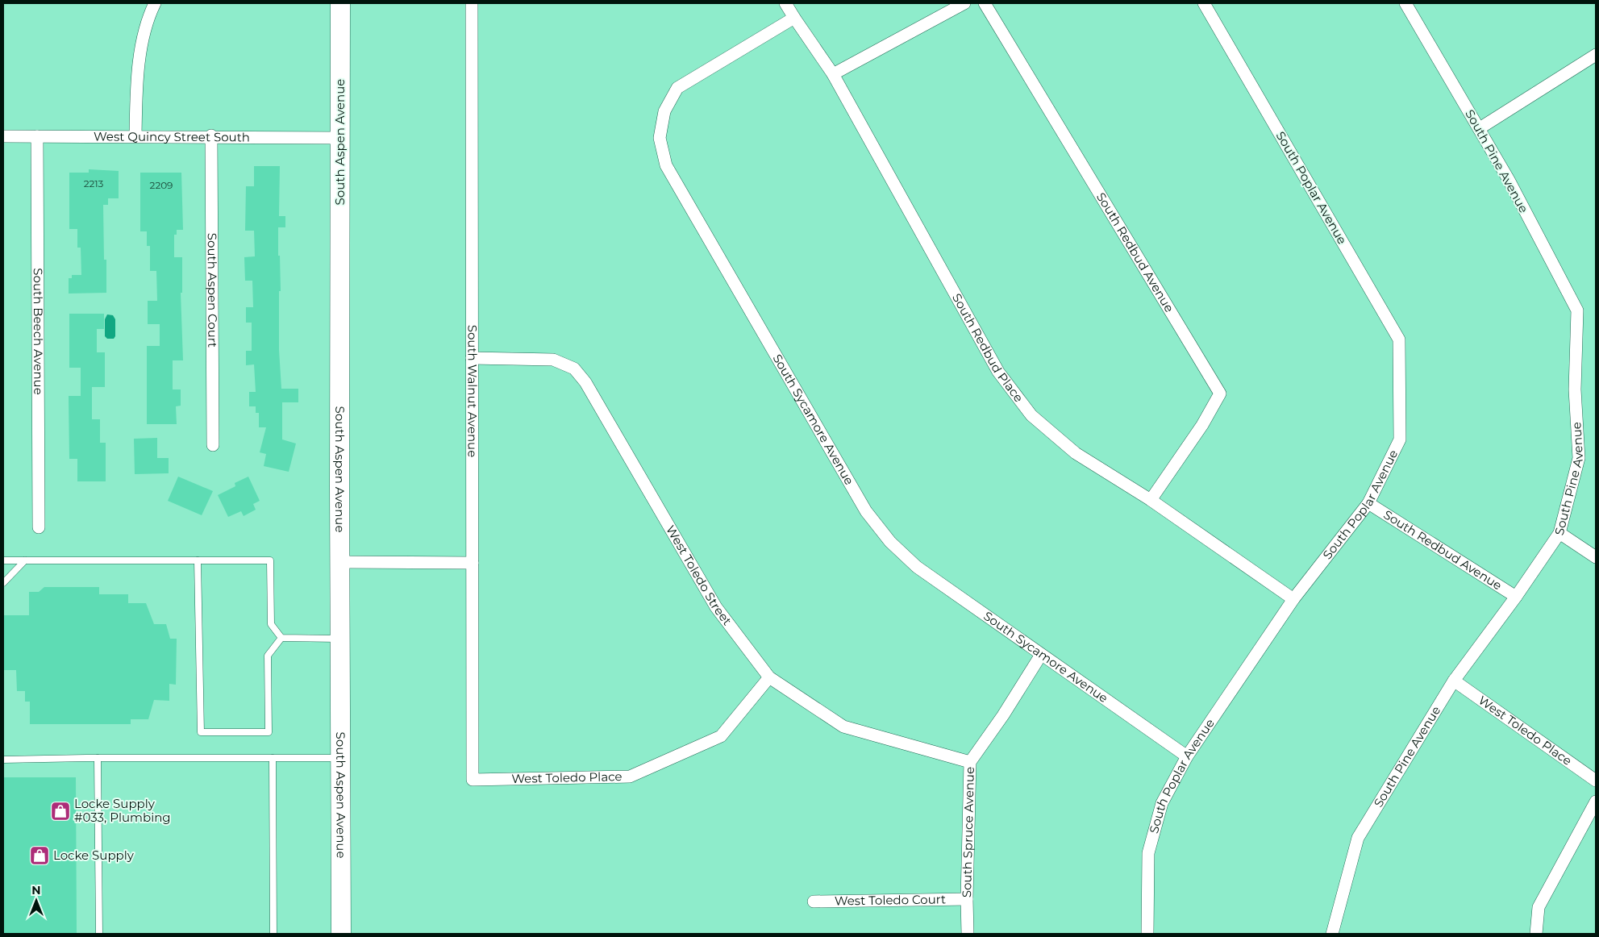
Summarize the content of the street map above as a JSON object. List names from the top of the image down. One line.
{"streets":{"main road":["South Aspen Avenue"],"street":["West Quincy Street South","South Pine Avenue","South Poplar Avenue","South Redbud Avenue","South Aspen Court","South Beech Avenue","South Redbud Place","South Walnut Avenue","South Sycamore Avenue","West Toledo Street","West Toledo Place","South Spruce Avenue","West Toledo Court"]},"crossings":[["West Quincy Street South","South Aspen Avenue"],["West Quincy Street South","South Aspen Court"],["West Quincy Street South","South Beech Avenue"],["South Pine Avenue","South Redbud Avenue"],["South Pine Avenue","West Toledo Place"],["South Poplar Avenue","South Redbud Avenue"],["South Poplar Avenue","South Redbud Place"],["South Poplar Avenue","South Sycamore Avenue"],["South Redbud Avenue","South Redbud Place"],["South Redbud Place","South Sycamore Avenue"],["South Walnut Avenue","West Toledo Street"],["South Walnut Avenue","West Toledo Place"],["South Sycamore Avenue","South Spruce Avenue"],["West Toledo Street","West Toledo Place"],["West Toledo Street","South Spruce Avenue"],["South Spruce Avenue","West Toledo Court"]],"places":{"shop":["Locke Supply #033, Plumbing","Locke Supply"]},"house_numbers":["2213","2209"],"north":"top"}
